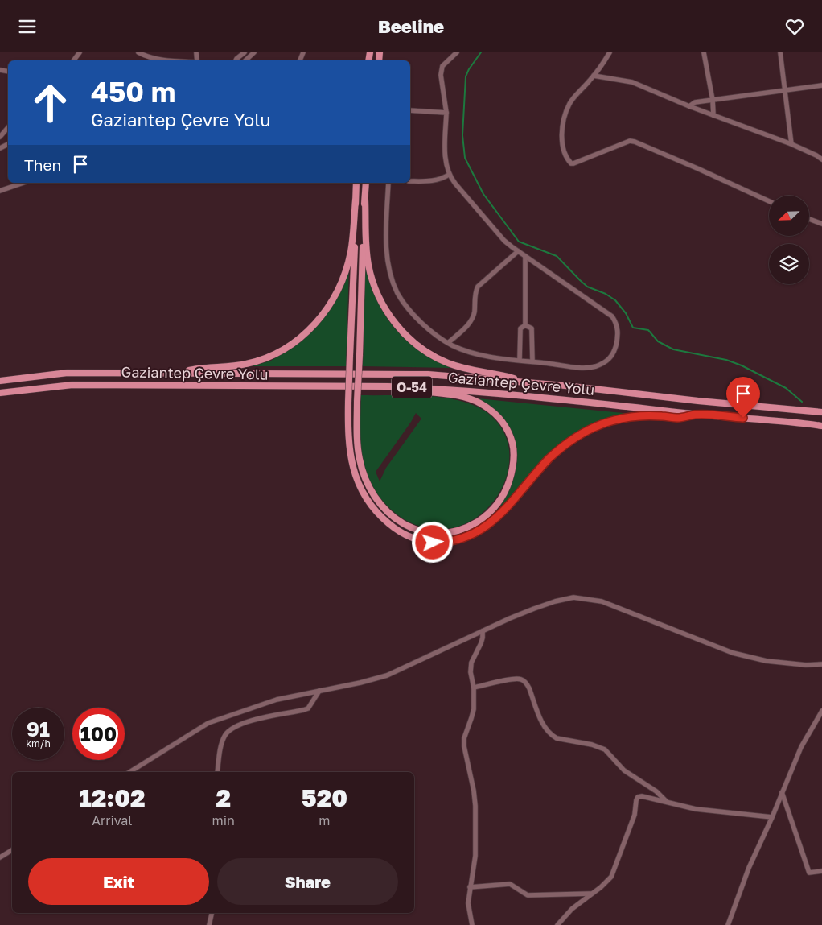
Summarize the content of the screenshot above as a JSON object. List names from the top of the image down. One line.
{"streets":{"highway":["Gaziantep Çevre Yolu","O-54"]},"north":"bottom left","page":{"header":"Beeline","turn":["450 m","Gaziantep Çevre Yolu"],"then":"Then","speed":"91 km/h","limit":"100","eta":["12:02","Arrival","2","min","520","m"],"buttons":["Exit","Share"]}}
